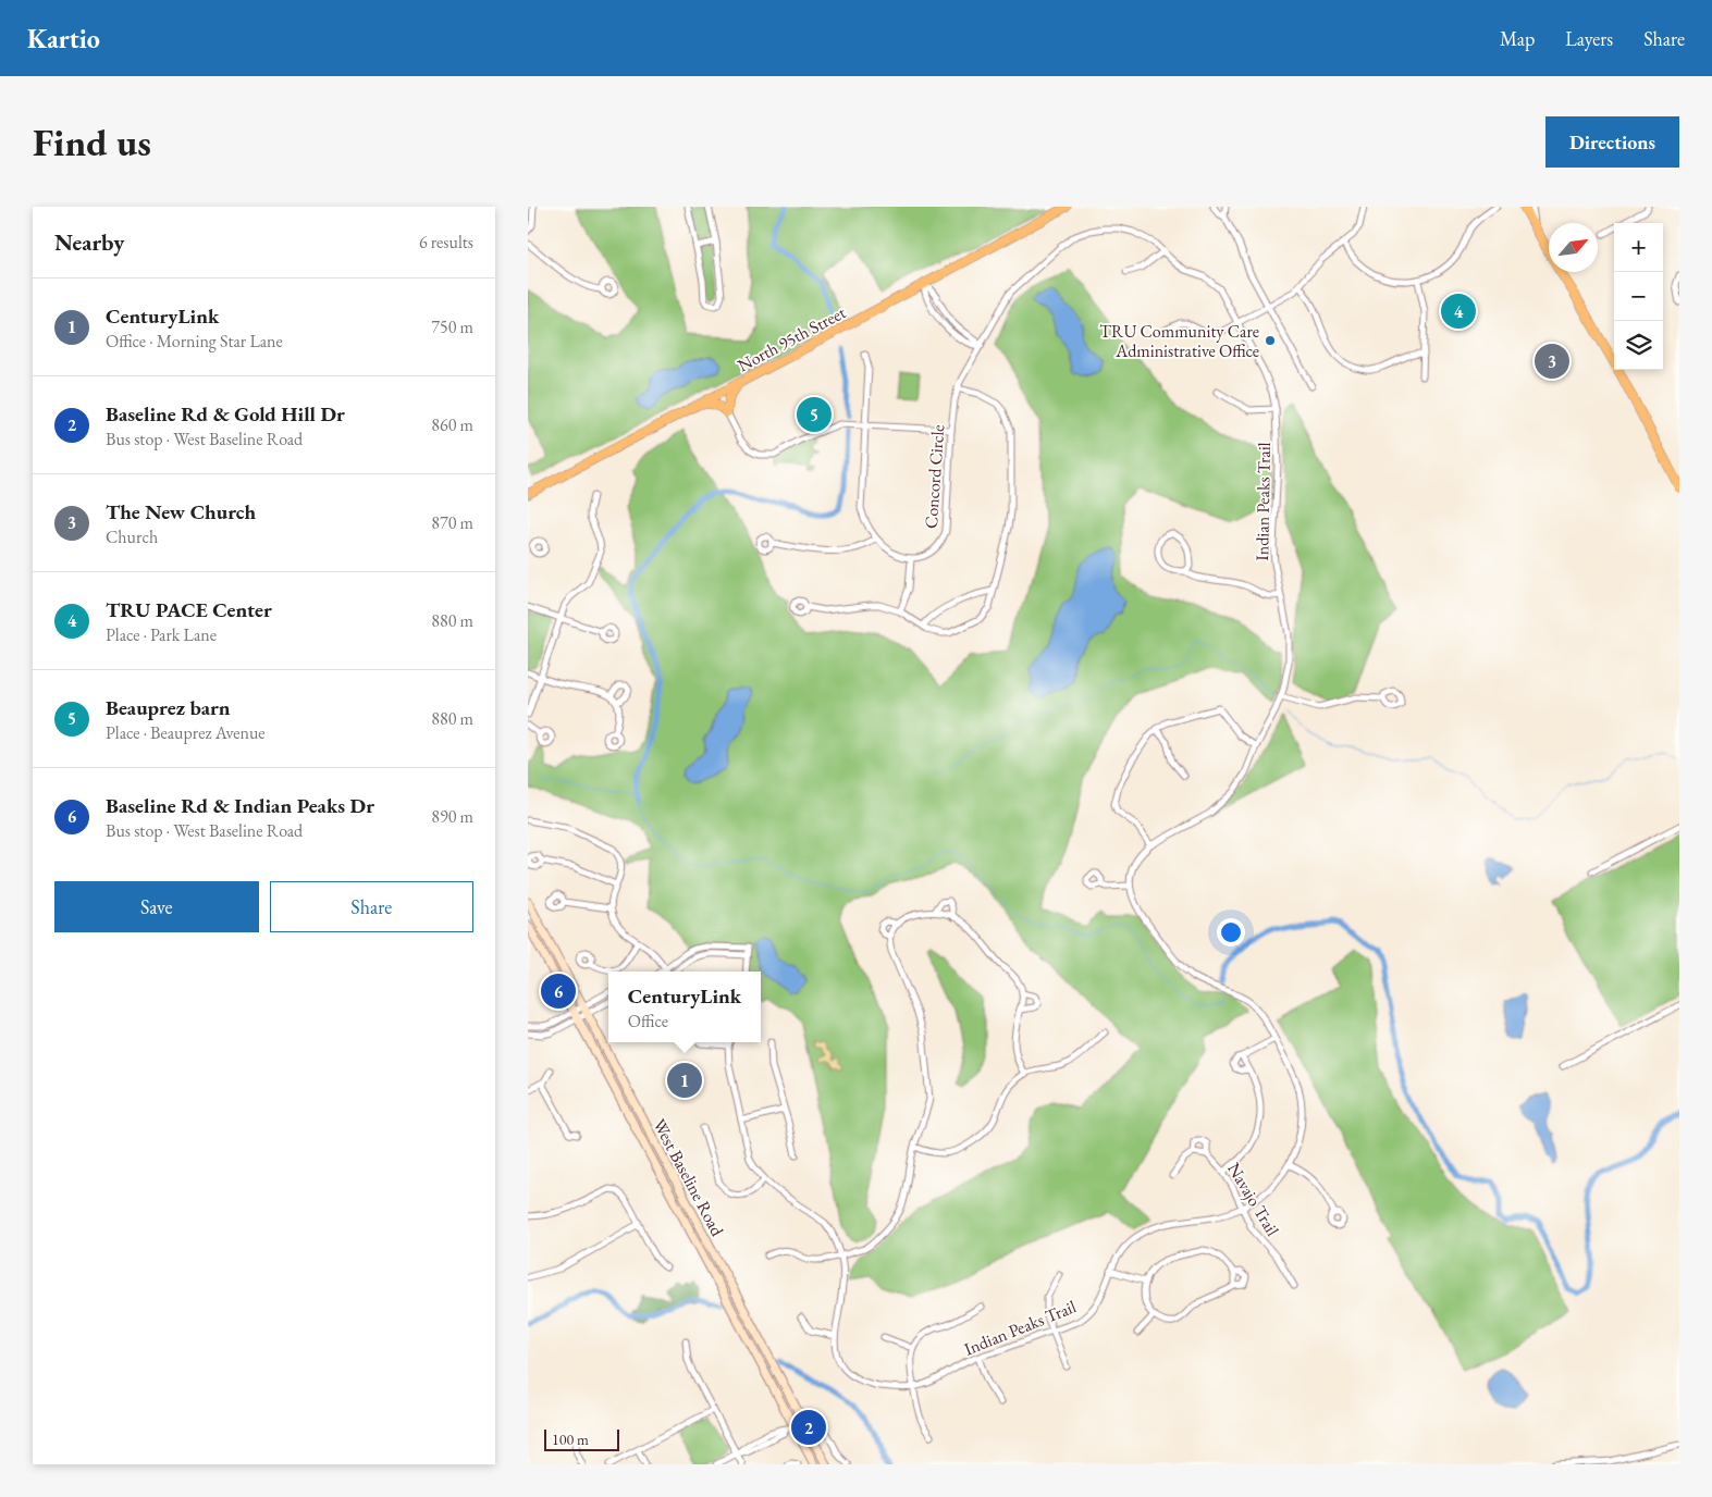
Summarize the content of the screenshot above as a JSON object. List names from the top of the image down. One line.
{"streets":{"main road":["North 95th Street","West Baseline Road"],"street":["Concord Circle","Indian Peaks Trail","Navajo Trail"]},"crossings":[["Concord Circle","Indian Peaks Trail"],["Indian Peaks Trail","Navajo Trail"]],"places":["TRU Community Care Administrative Office"],"scale_bar":"100 m","north":"top right","page":{"header":"Kartio","nav":["Map","Layers","Share"],"buttons":["Directions",["Save","Share"]],"title":"Find us","heading":["Nearby","6 results"],"map_buttons":["+","−"],"list":[{"mark":"1","name":"CenturyLink","note":"Office · Morning Star Lane","value":"750 m"},{"mark":"2","name":"Baseline Rd & Gold Hill Dr","note":"Bus stop · West Baseline Road","value":"860 m"},{"mark":"3","name":"The New Church","note":"Church","value":"870 m"},{"mark":"4","name":"TRU PACE Center","note":"Place · Park Lane","value":"880 m"},{"mark":"5","name":"Beauprez barn","note":"Place · Beauprez Avenue","value":"880 m"},{"mark":"6","name":"Baseline Rd & Indian Peaks Dr","note":"Bus stop · West Baseline Road","value":"890 m"}],"pins":["4","3","5","6","1","2"],"popup":["CenturyLink","Office"],"scale":"100 m"}}
